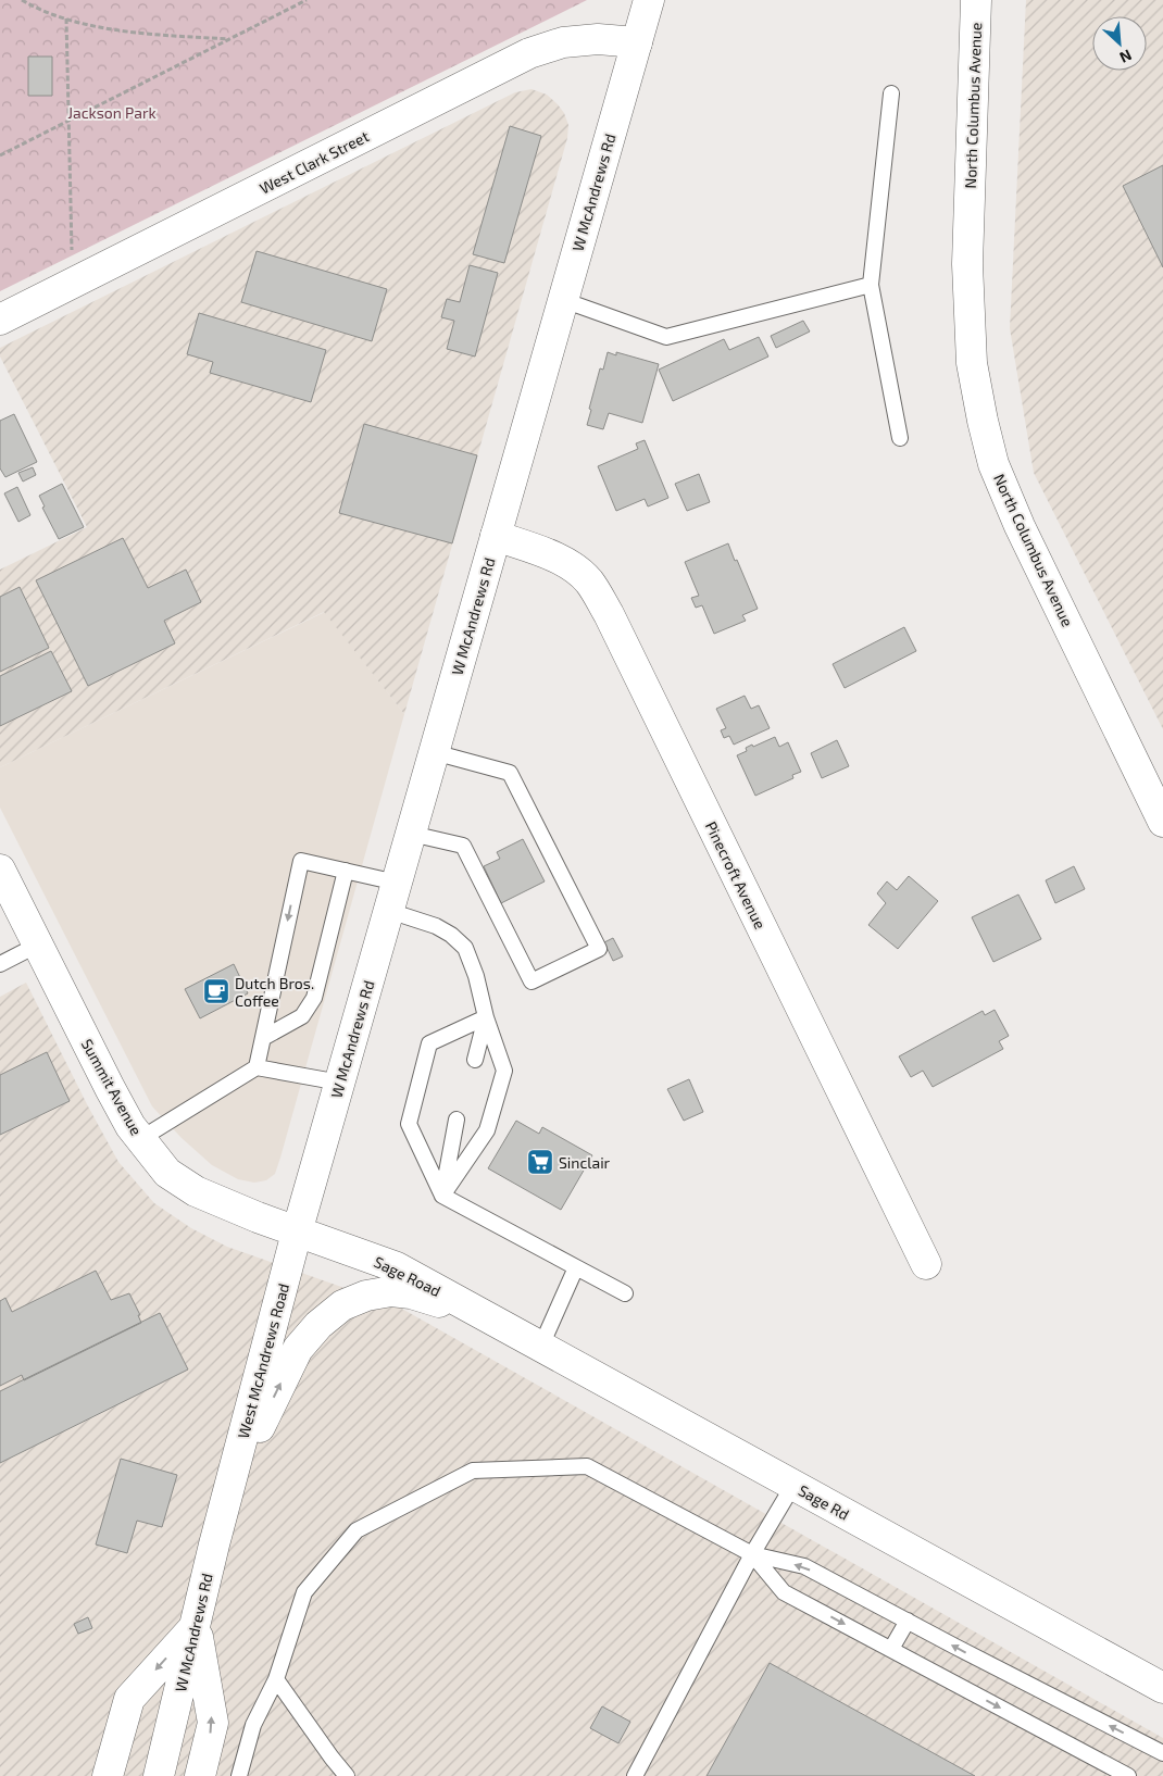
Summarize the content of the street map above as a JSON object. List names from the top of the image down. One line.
{"streets":{"main road":["North Columbus Avenue","West Clark Street","W McAndrews Rd","Pinecroft Avenue","Summit Avenue","Sage Road","West McAndrews Road","Sage Rd"]},"crossings":[["West Clark Street","W McAndrews Rd"],["W McAndrews Rd","Pinecroft Avenue"],["W McAndrews Rd","Summit Avenue"],["W McAndrews Rd","Sage Road"],["W McAndrews Rd","West McAndrews Road"],["Summit Avenue","Sage Road"],["Summit Avenue","West McAndrews Road"],["Sage Road","West McAndrews Road"],["Sage Road","Sage Rd"]],"parks":["Jackson Park"],"places":{"cafe":["Dutch Bros. Coffee"],"supermarket":["Sinclair"]},"north":"bottom right"}
